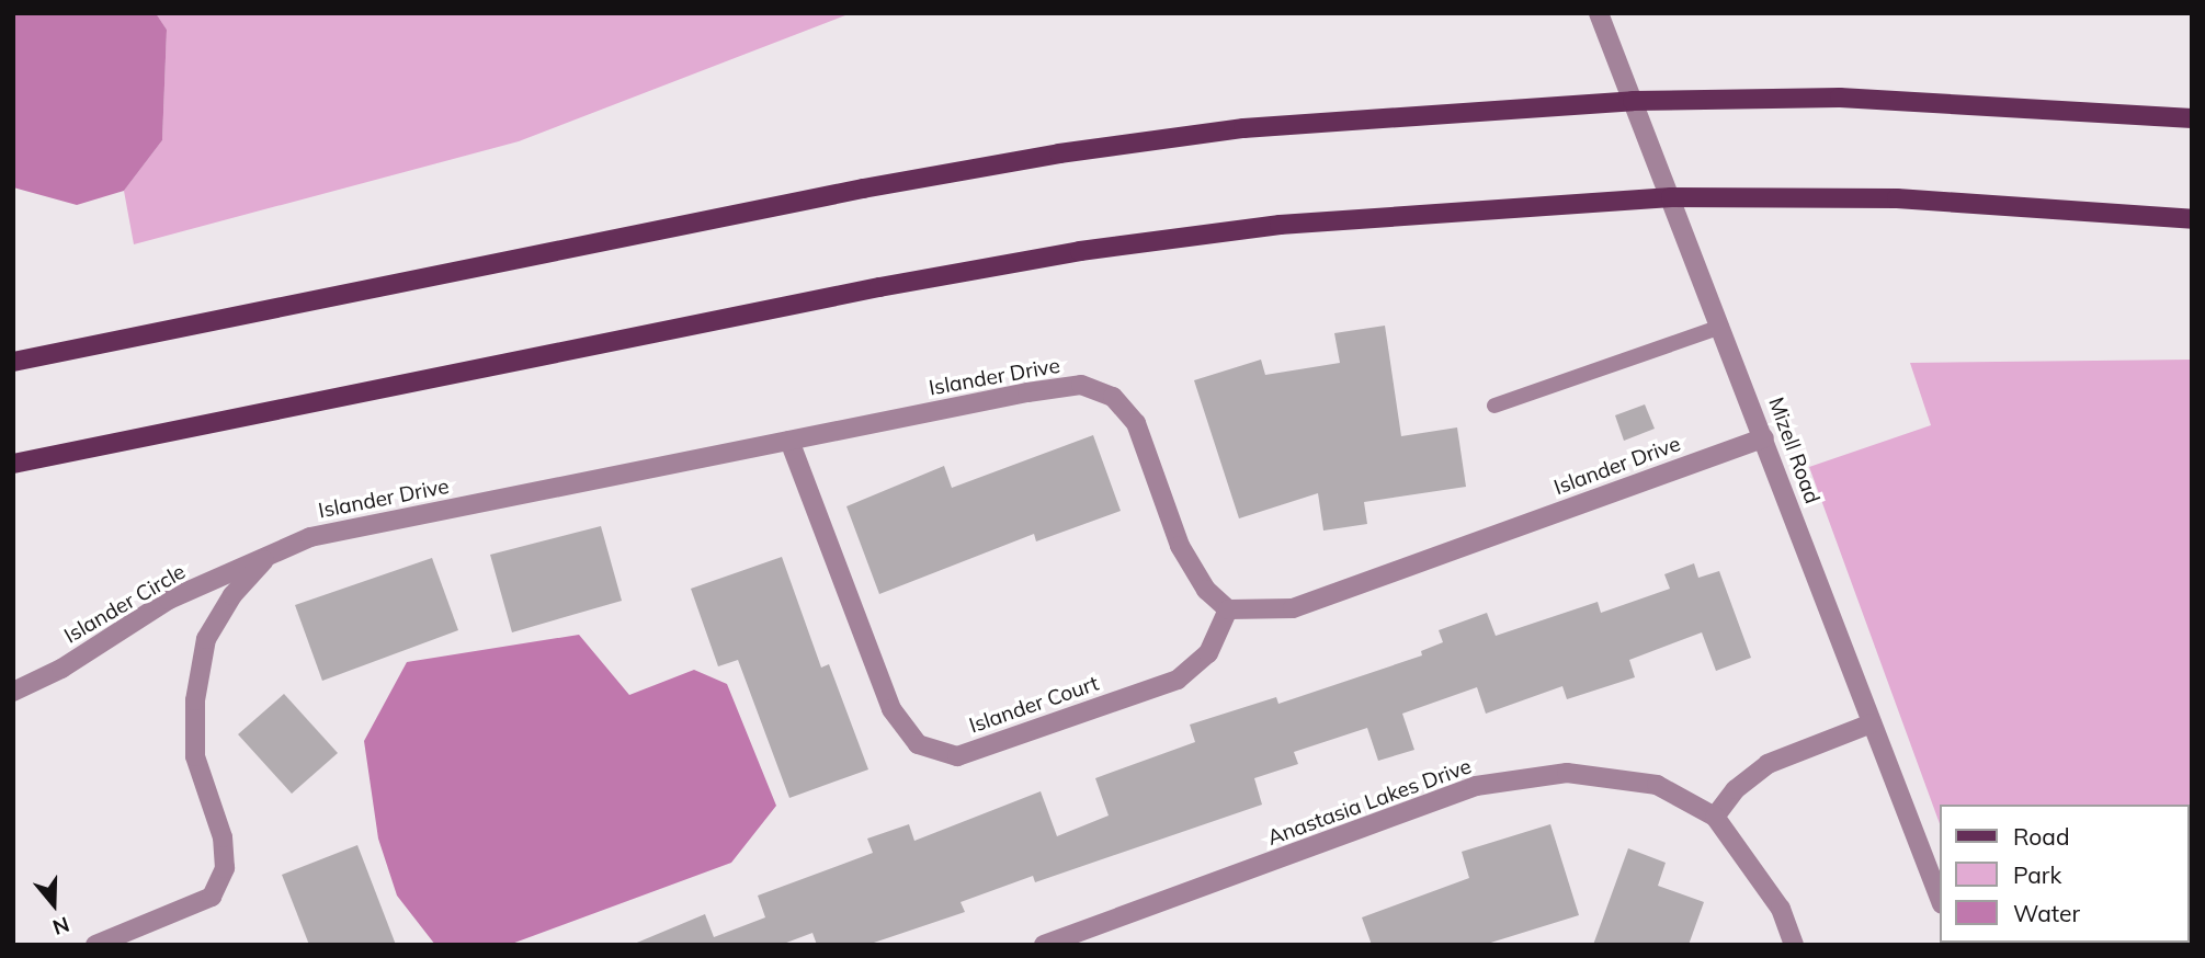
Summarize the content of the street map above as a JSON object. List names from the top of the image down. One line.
{"streets":{"street":["Islander Drive","Mizell Road","Islander Circle","Islander Court","Anastasia Lakes Drive"]},"crossings":[["Islander Drive","Mizell Road"],["Islander Drive","Islander Circle"],["Islander Drive","Islander Court"]],"legend":["Road","Park","Water"],"north":"bottom"}
